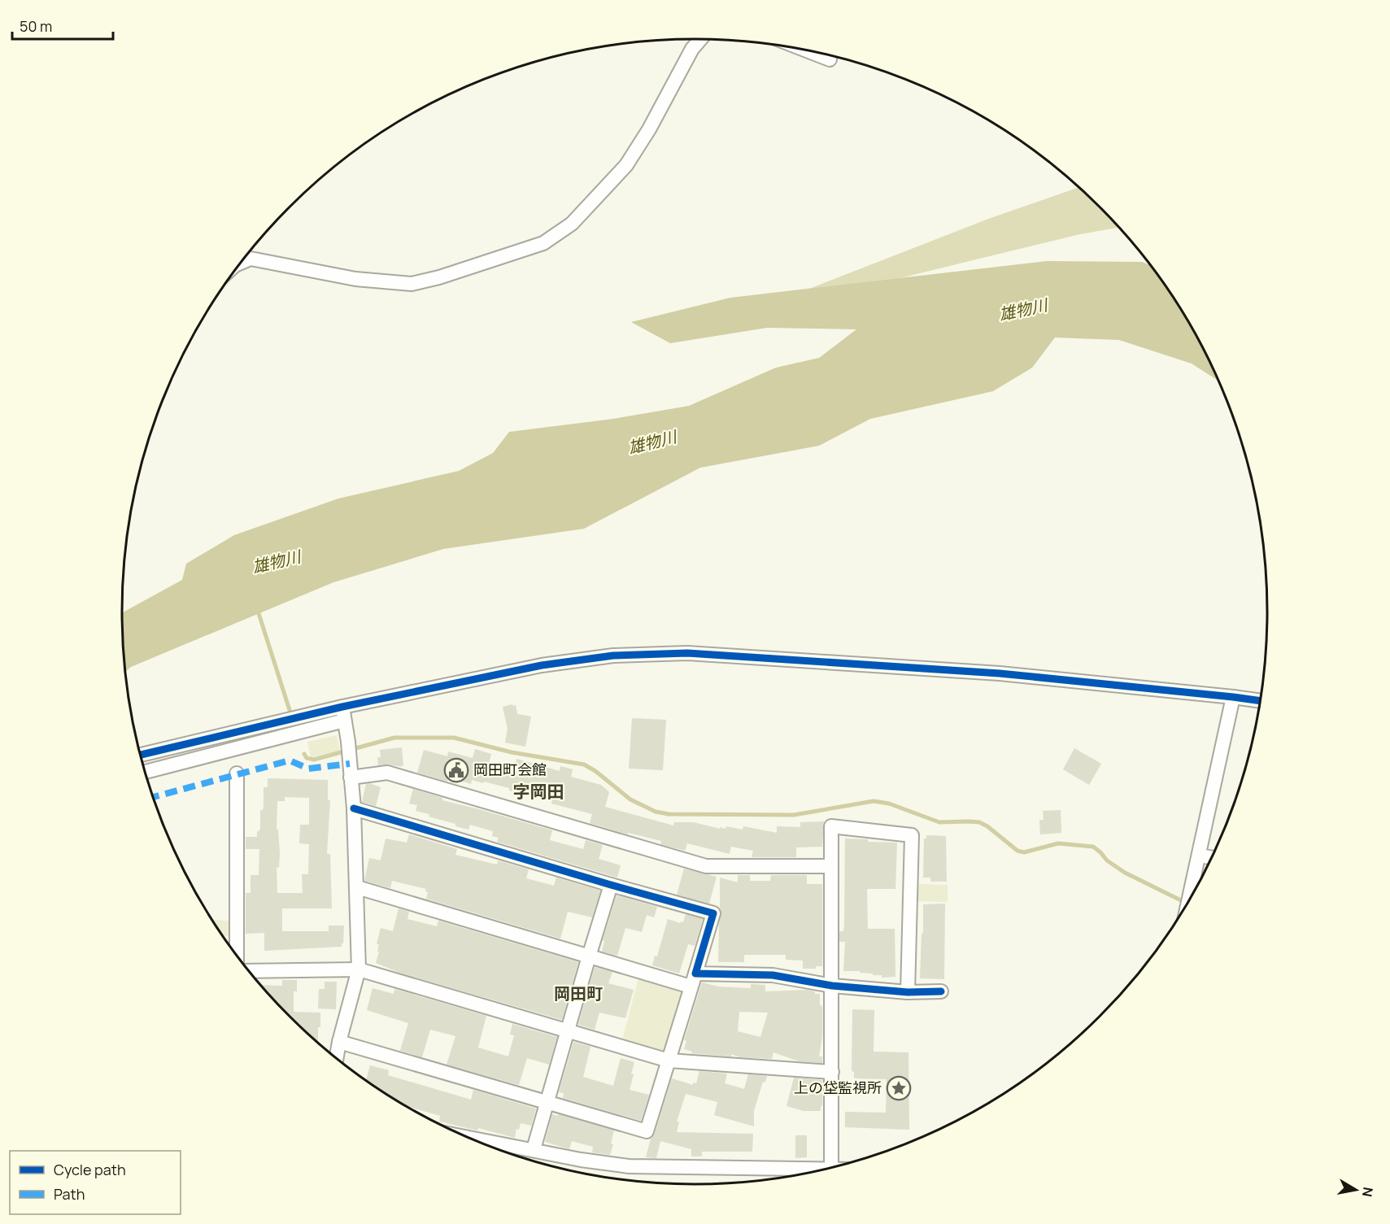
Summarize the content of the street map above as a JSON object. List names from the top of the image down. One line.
{"districts":["字岡田","岡田町"],"water":["雄物川"],"places":{"public building":["岡田町会館"],"place":["上の垈監視所"]},"legend":["Cycle path","Path"],"scale_bar":"50 m","north":"right"}
